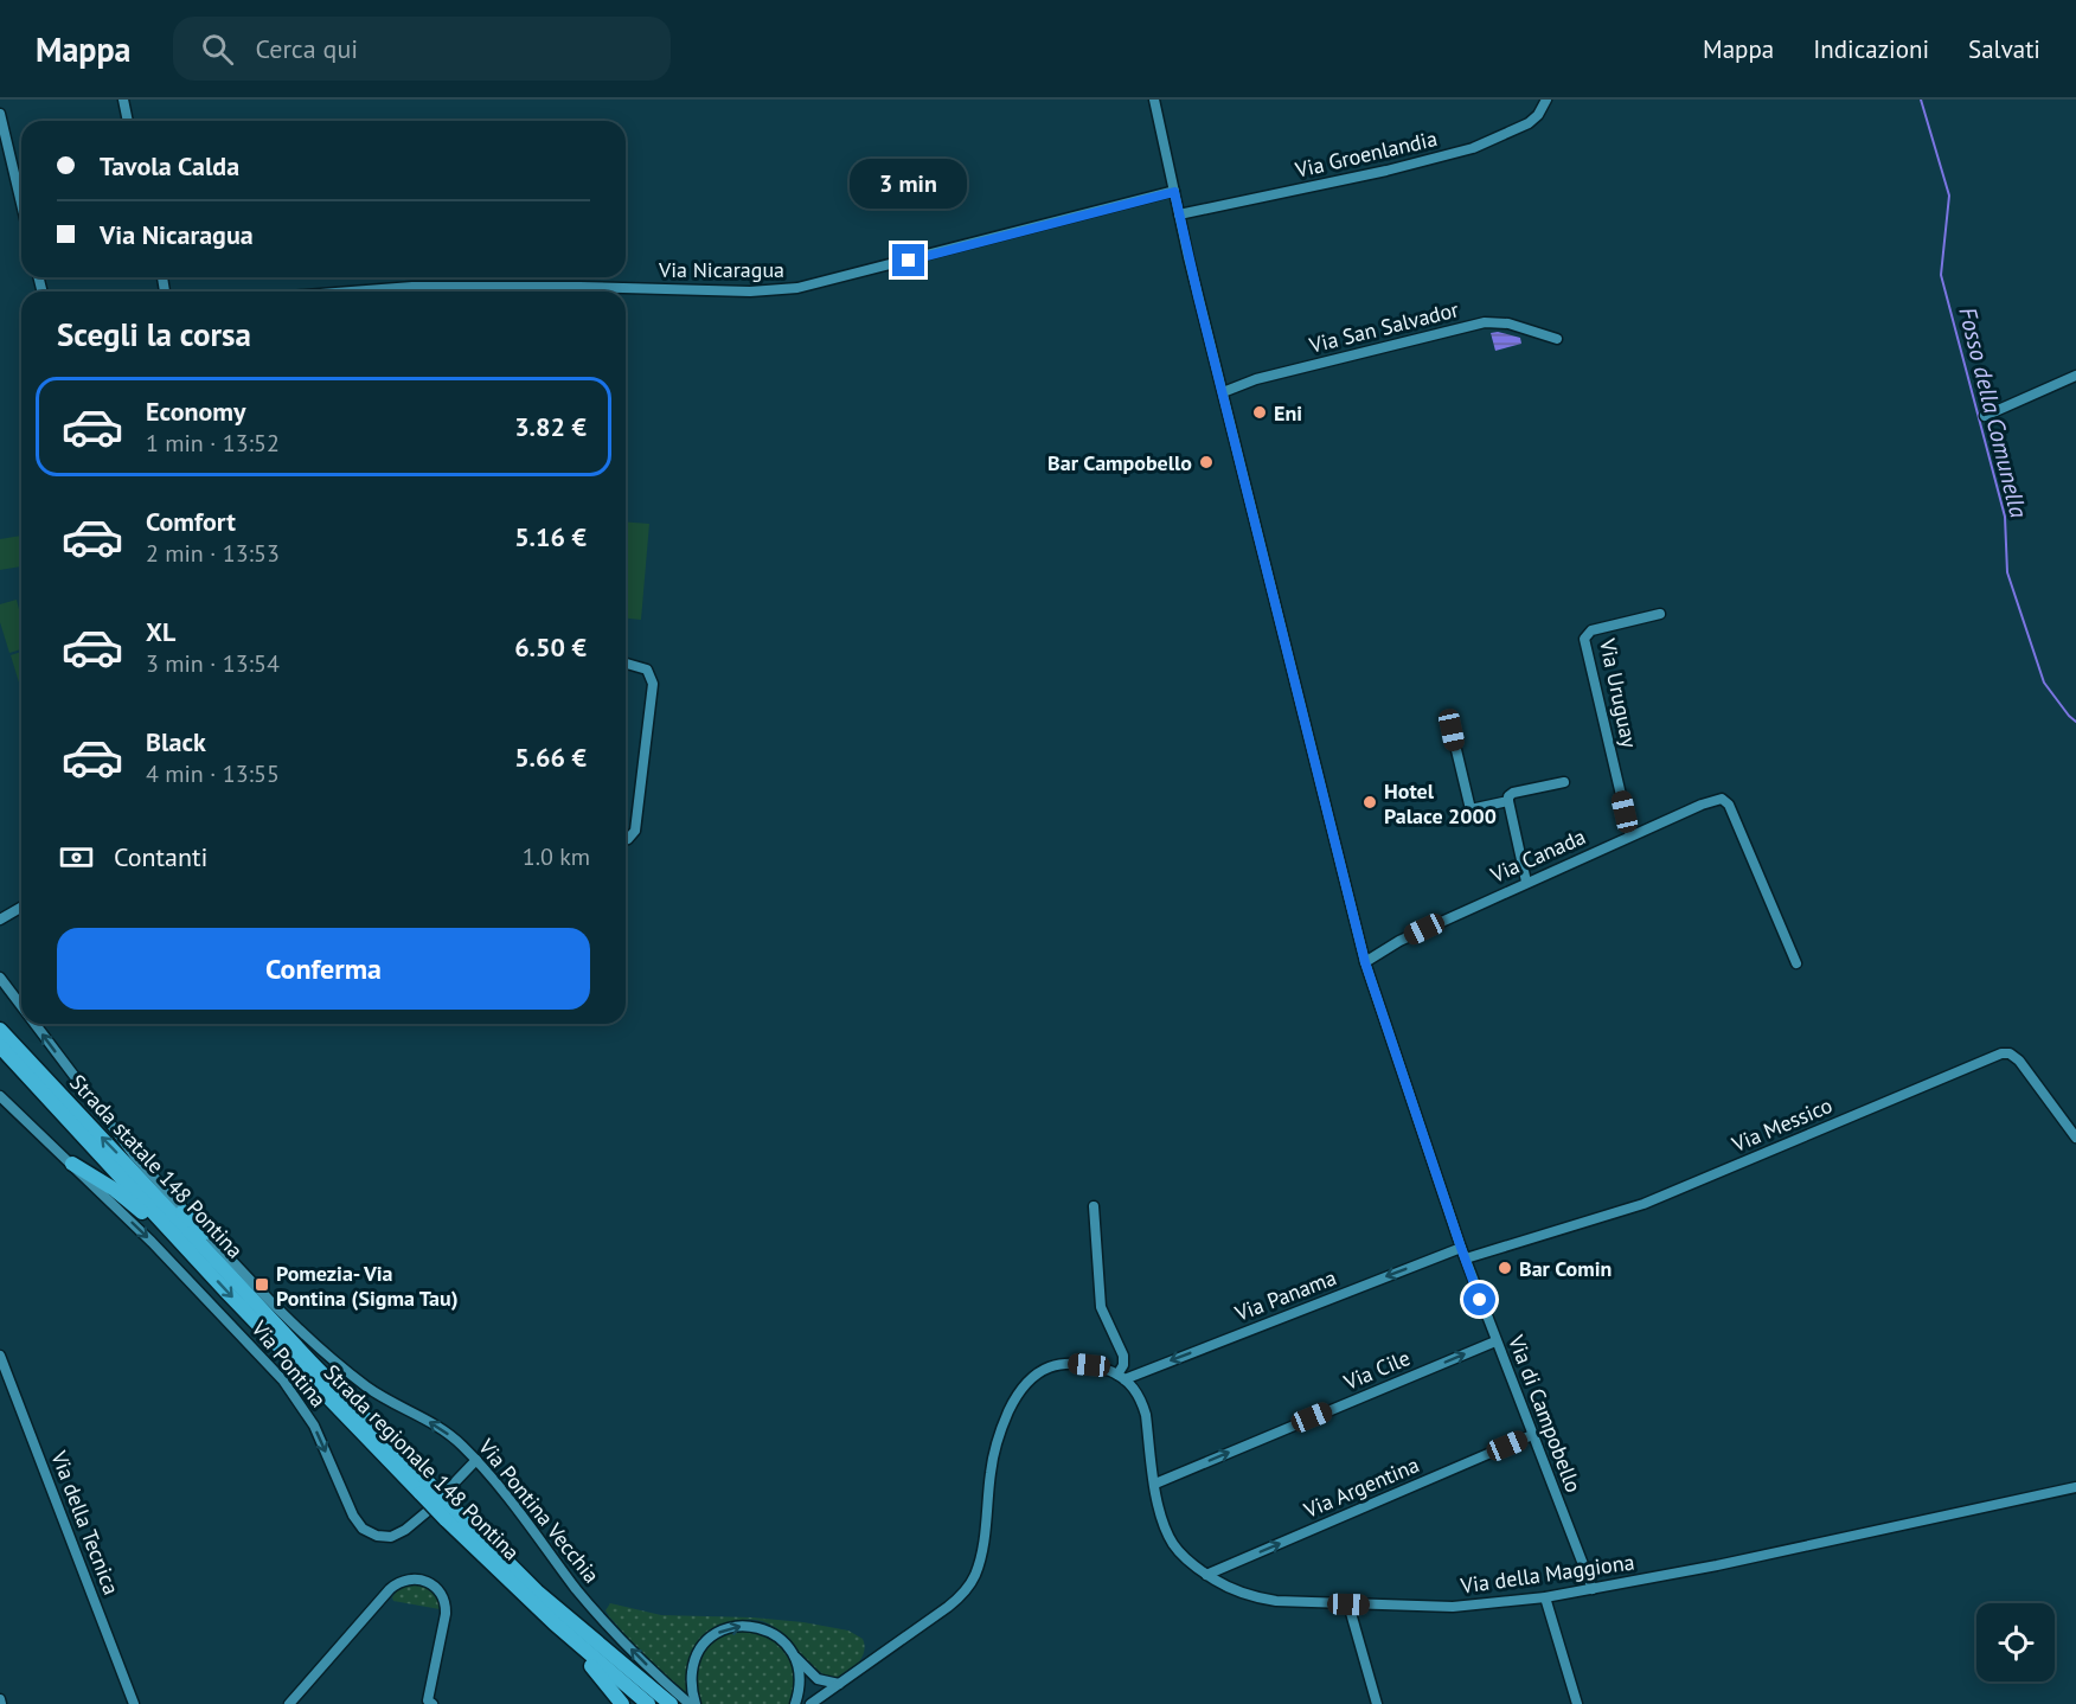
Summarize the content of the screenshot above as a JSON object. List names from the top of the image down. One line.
{"streets":{"highway":["Strada statale 148 Pontina","Strada regionale 148 Pontina"],"street":["Via Groenlandia","Via Nicaragua","Via San Salvador","Via Uruguay","Via Canada","Via Messico","Via Panama","Via Pontina","Via Cile","Via di Campobello","Via Argentina","Via Pontina Vecchia","Via della Tecnica","Via della Maggiona"]},"crossings":[["Via Groenlandia","Via di Campobello"],["Via Nicaragua","Via di Campobello"],["Via San Salvador","Via di Campobello"],["Via Uruguay","Via Canada"],["Via Canada","Via di Campobello"],["Via Messico","Via di Campobello"],["Strada statale 148 Pontina","Strada regionale 148 Pontina"],["Via Panama","Via di Campobello"],["Via Panama","Via della Maggiona"],["Via Cile","Via di Campobello"],["Via Cile","Via della Maggiona"],["Via di Campobello","Via Argentina"],["Via di Campobello","Via della Maggiona"],["Via Argentina","Via della Maggiona"]],"one_way":["Via Panama","Via Pontina","Via Cile","Strada regionale 148 Pontina","Via Argentina","Via Pontina Vecchia"],"water":["Fosso della Comunella"],"places":{"other":["Eni","Bar Campobello","Hotel Palace 2000","Bar Comin"],"transit":["Pomezia- Via Pontina (Sigma Tau)"]},"page":{"header":"Mappa","search":"Cerca qui","nav":["Mappa","Indicazioni","Salvati"],"banner":["Tavola Calda","Via Nicaragua"],"bubble":"3 min","heading":"Scegli la corsa","list":[{"name":"Economy","note":"1 min · 13:52","value":"3.82 €"},{"name":"Comfort","note":"2 min · 13:53","value":"5.16 €"},{"name":"XL","note":"3 min · 13:54","value":"6.50 €"},{"name":"Black","note":"4 min · 13:55","value":"5.66 €"}],"pay":["Contanti","1.0 km"],"buttons":"Conferma"}}
